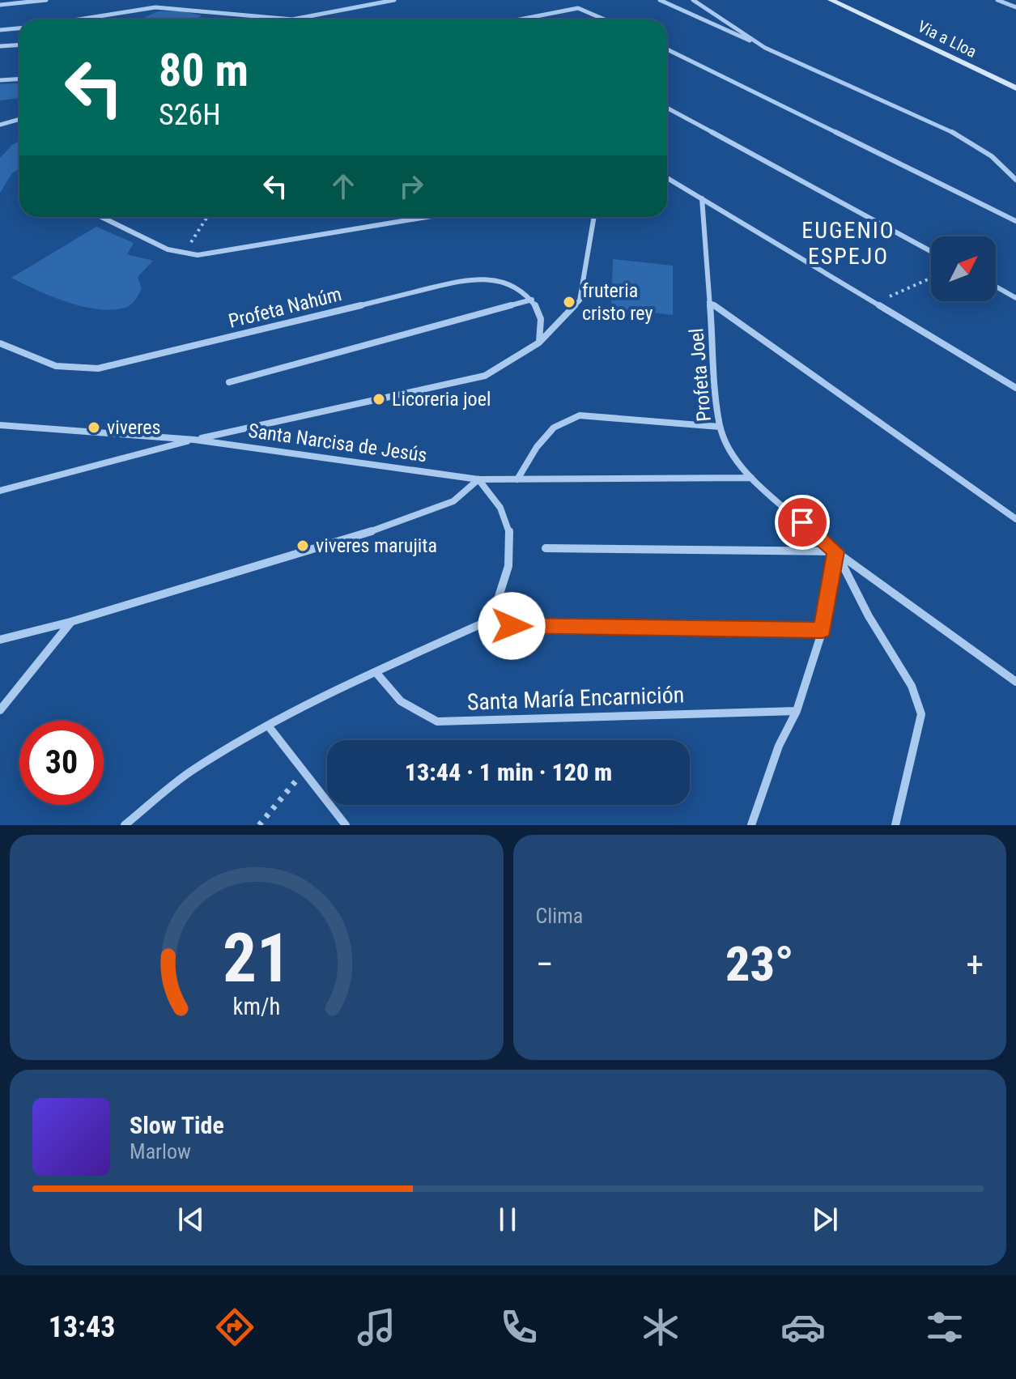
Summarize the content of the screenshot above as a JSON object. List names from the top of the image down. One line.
{"streets":{"street":["Via a Lloa","Profeta Nahúm","Profeta Joel","Santa Narcisa de Jesús","Santa María Encarnición"]},"crossings":[["Profeta Joel","Santa Narcisa de Jesús"]],"districts":["EUGENIO ESPEJO"],"places":["fruteria cristo rey","Licoreria joel","viveres","viveres marujita"],"north":"top right","page":{"turn":["80 m","S26H"],"limit":"30","trip":"13:44 · 1 min · 120 m","tile":"Clima","heat":["−","23°","+"],"song":["Slow Tide","Marlow"],"tabs":"13:43","gauge":["21","km/h"]}}
